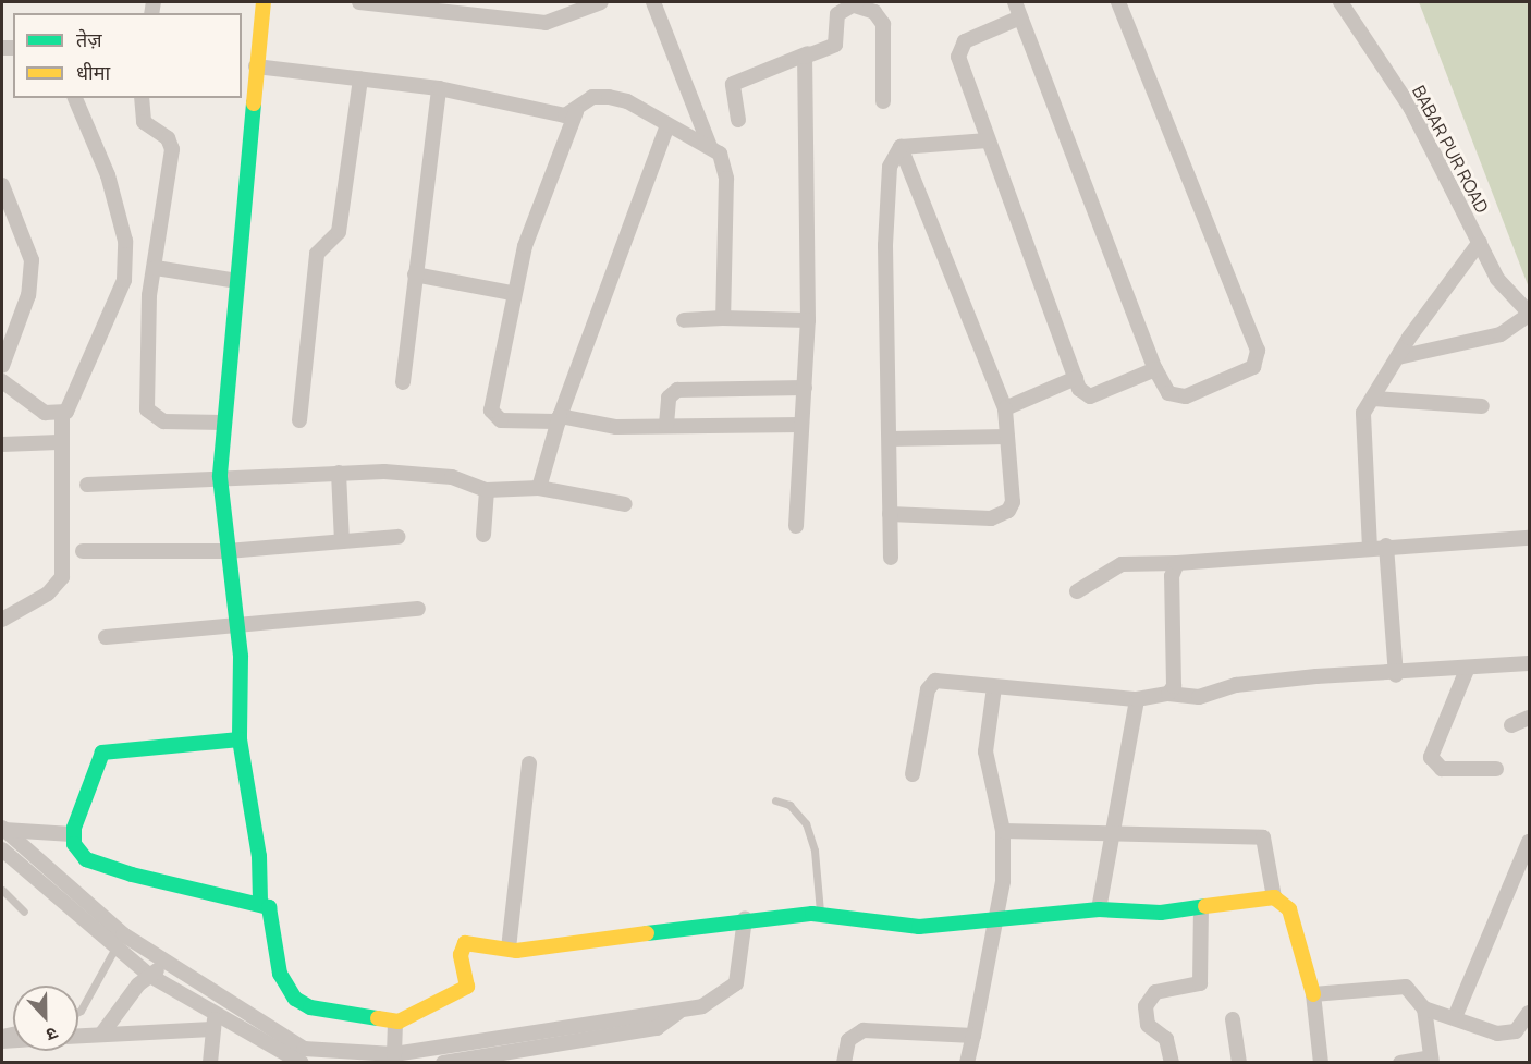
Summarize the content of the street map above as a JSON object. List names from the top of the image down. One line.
{"streets":{"street":["BABAR PUR ROAD"]},"legend":["तेज़","धीमा"],"north":"bottom"}
